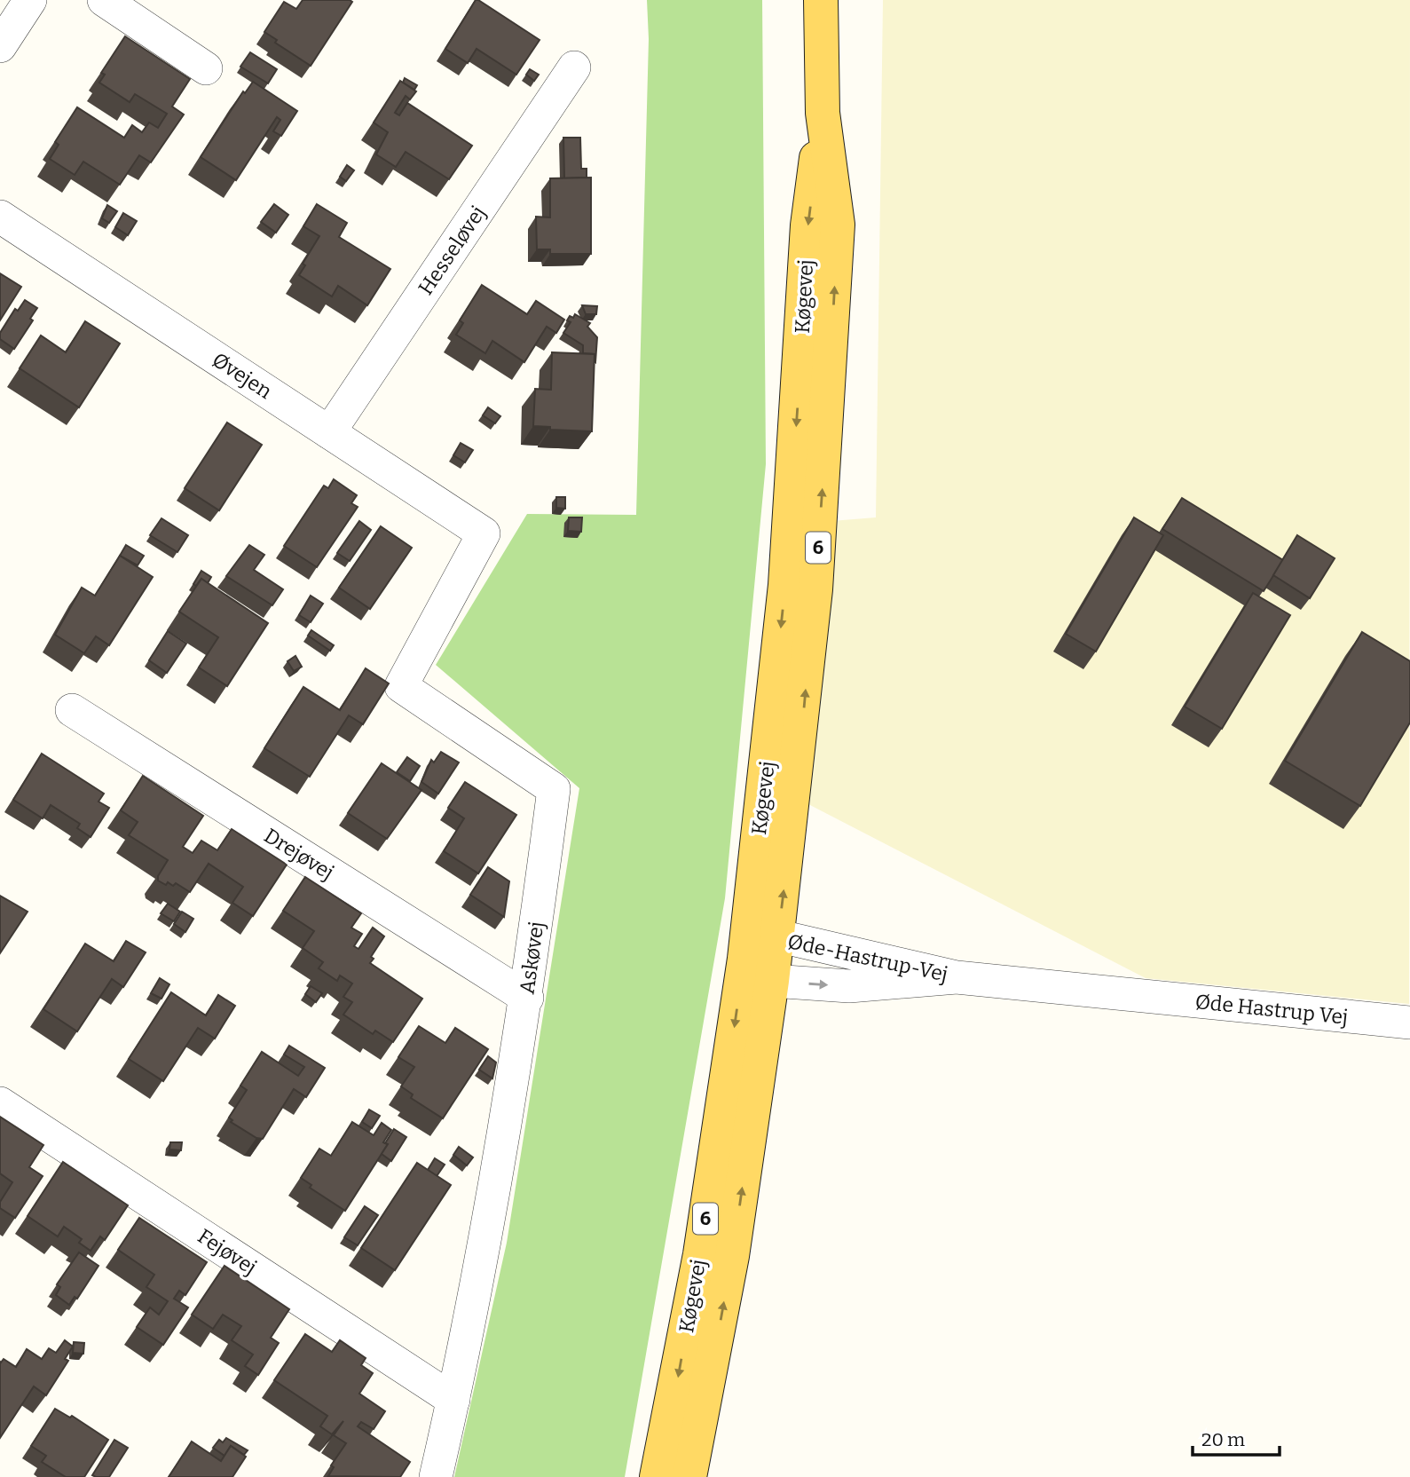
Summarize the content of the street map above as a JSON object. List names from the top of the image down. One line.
{"streets":{"main road":["Køgevej","6"],"street":["Hesseløvej","Øvejen","Drejøvej","Askøvej","Øde-Hastrup-Vej","Øde Hastrup Vej","Fejøvej"]},"crossings":[["Hesseløvej","Øvejen"],["Køgevej","Øde-Hastrup-Vej"],["Øvejen","Askøvej"],["Drejøvej","Askøvej"],["Askøvej","Fejøvej"],["Øde-Hastrup-Vej","Øde Hastrup Vej"]],"scale_bar":"20 m"}
